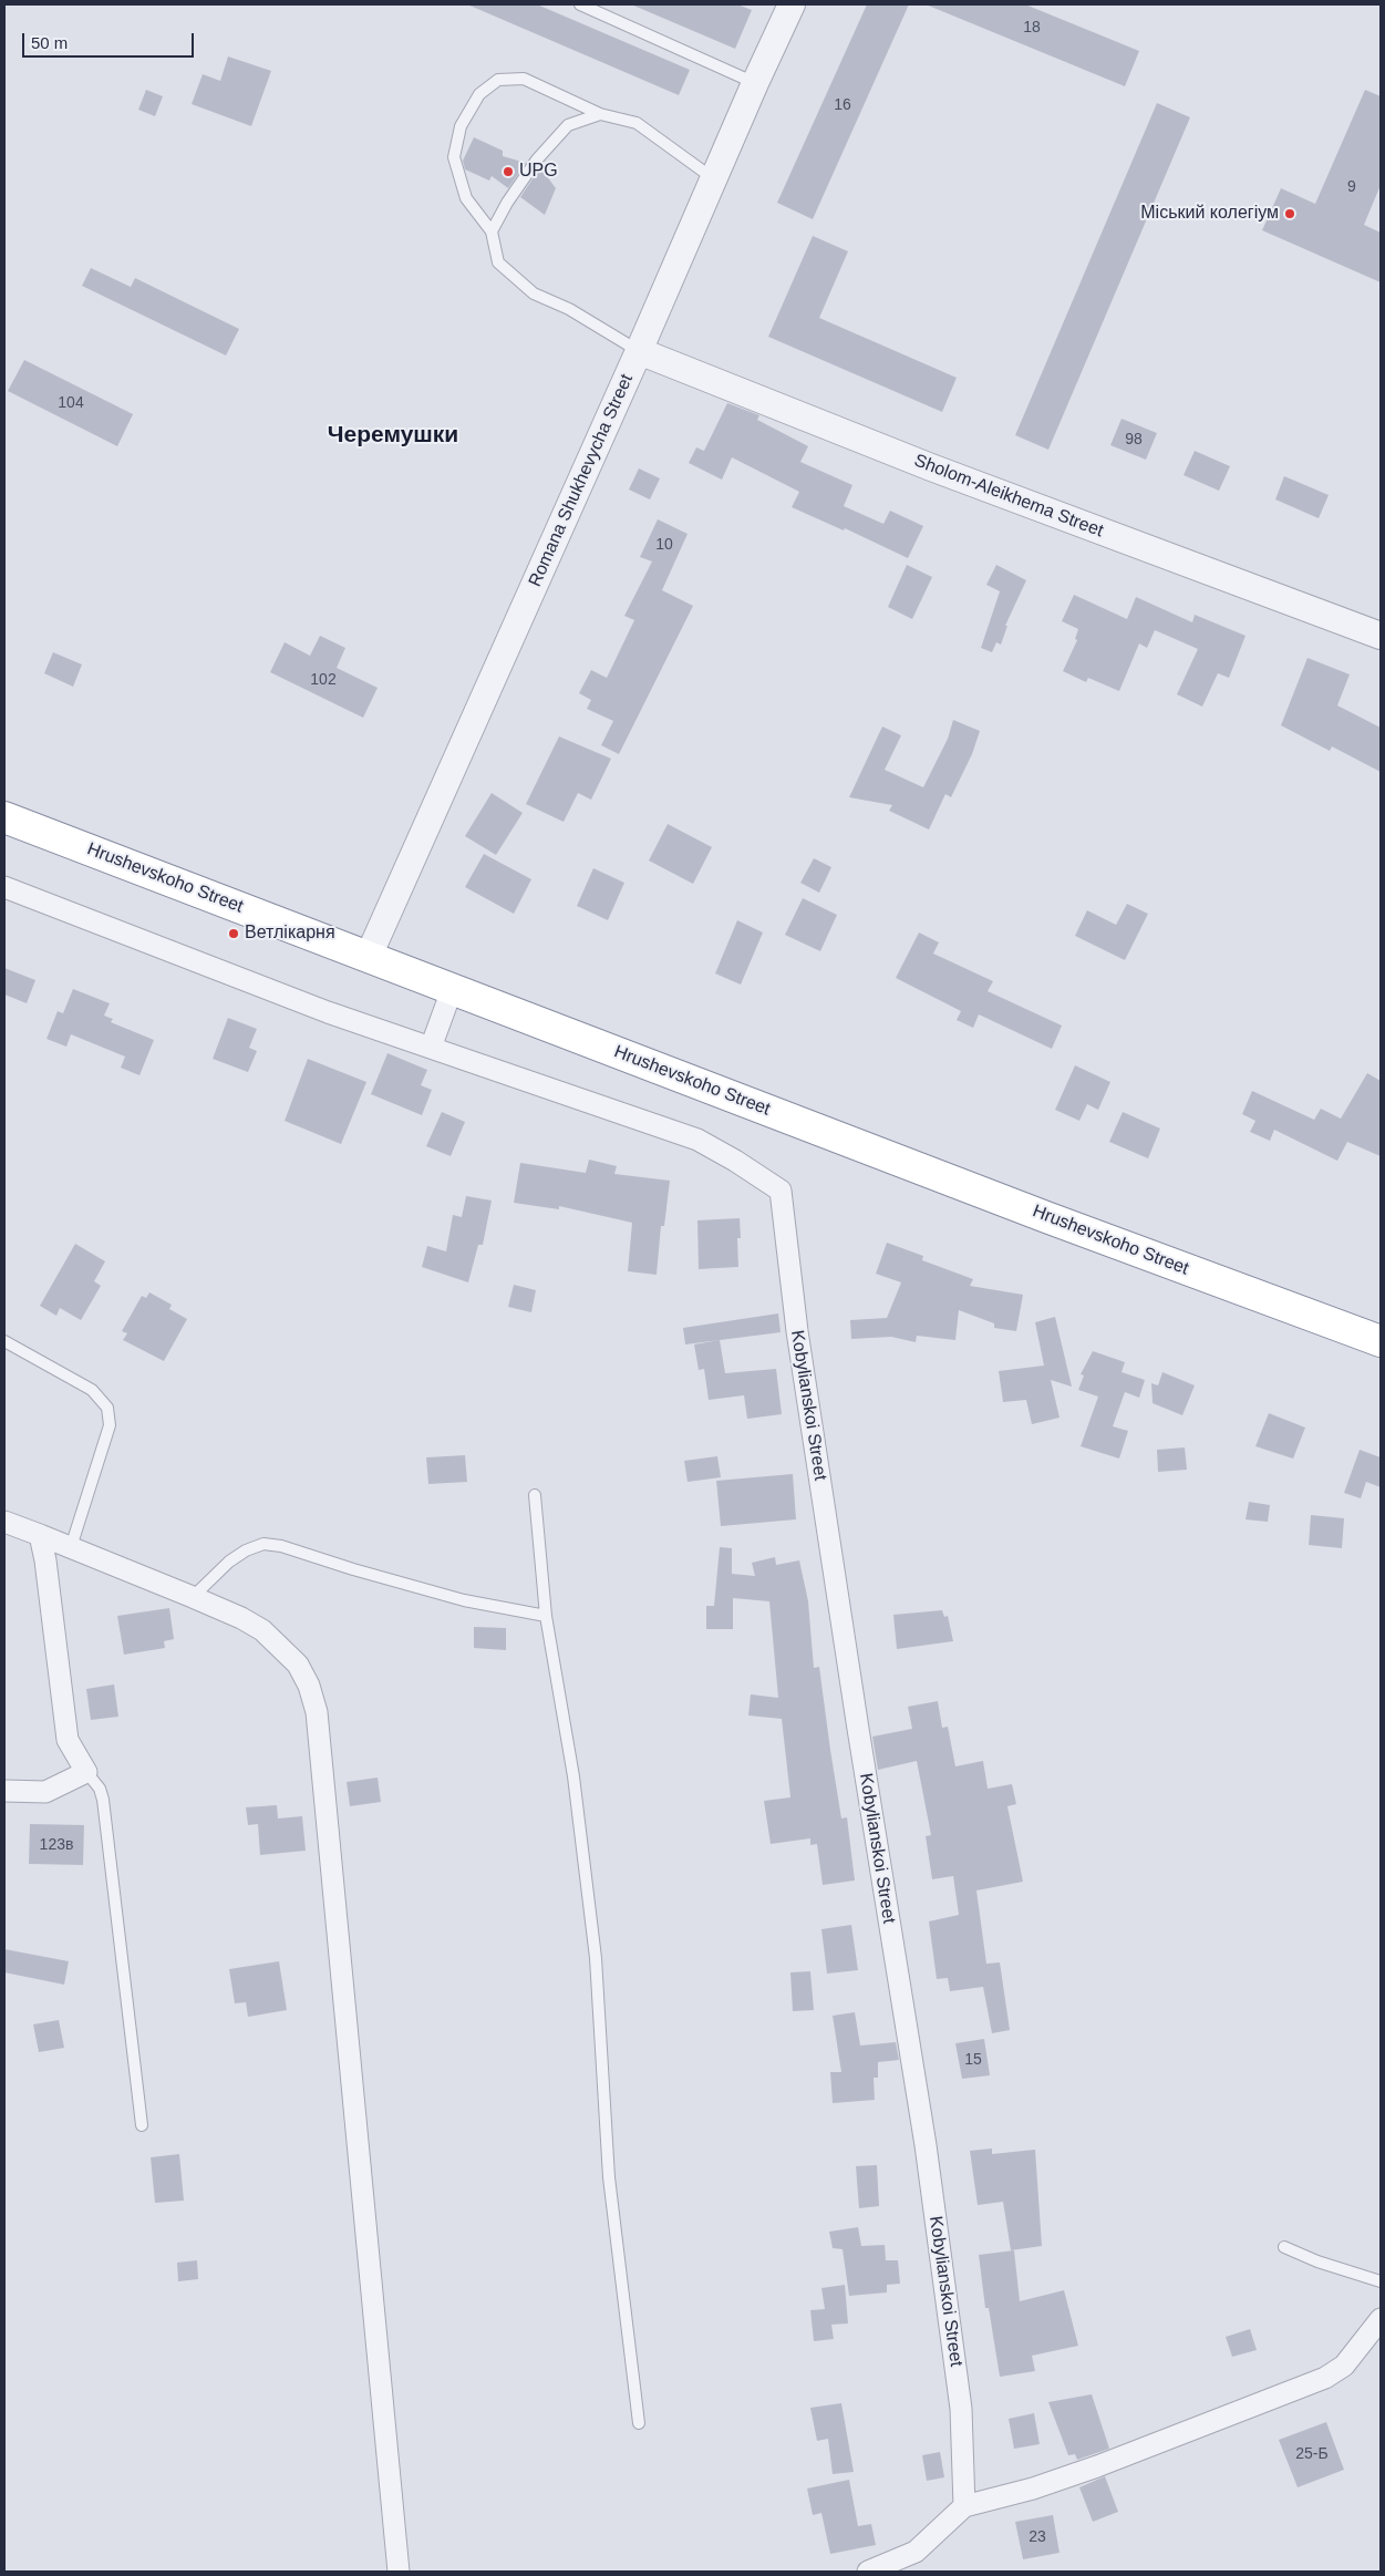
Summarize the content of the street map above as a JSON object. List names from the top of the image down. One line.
{"streets":{"highway":["Hrushevskoho Street"],"street":["Romana Shukhevycha Street","Sholom-Aleikhema Street","Kobylianskoi Street"]},"crossings":[["Romana Shukhevycha Street","Sholom-Aleikhema Street"],["Romana Shukhevycha Street","Hrushevskoho Street"]],"districts":["Черемушки"],"places":["UPG","Міський колегіум","Ветлікарня"],"house_numbers":["18","16","9","104","98","10","102","123в","15","25-Б","23"],"scale_bar":"50 m"}
